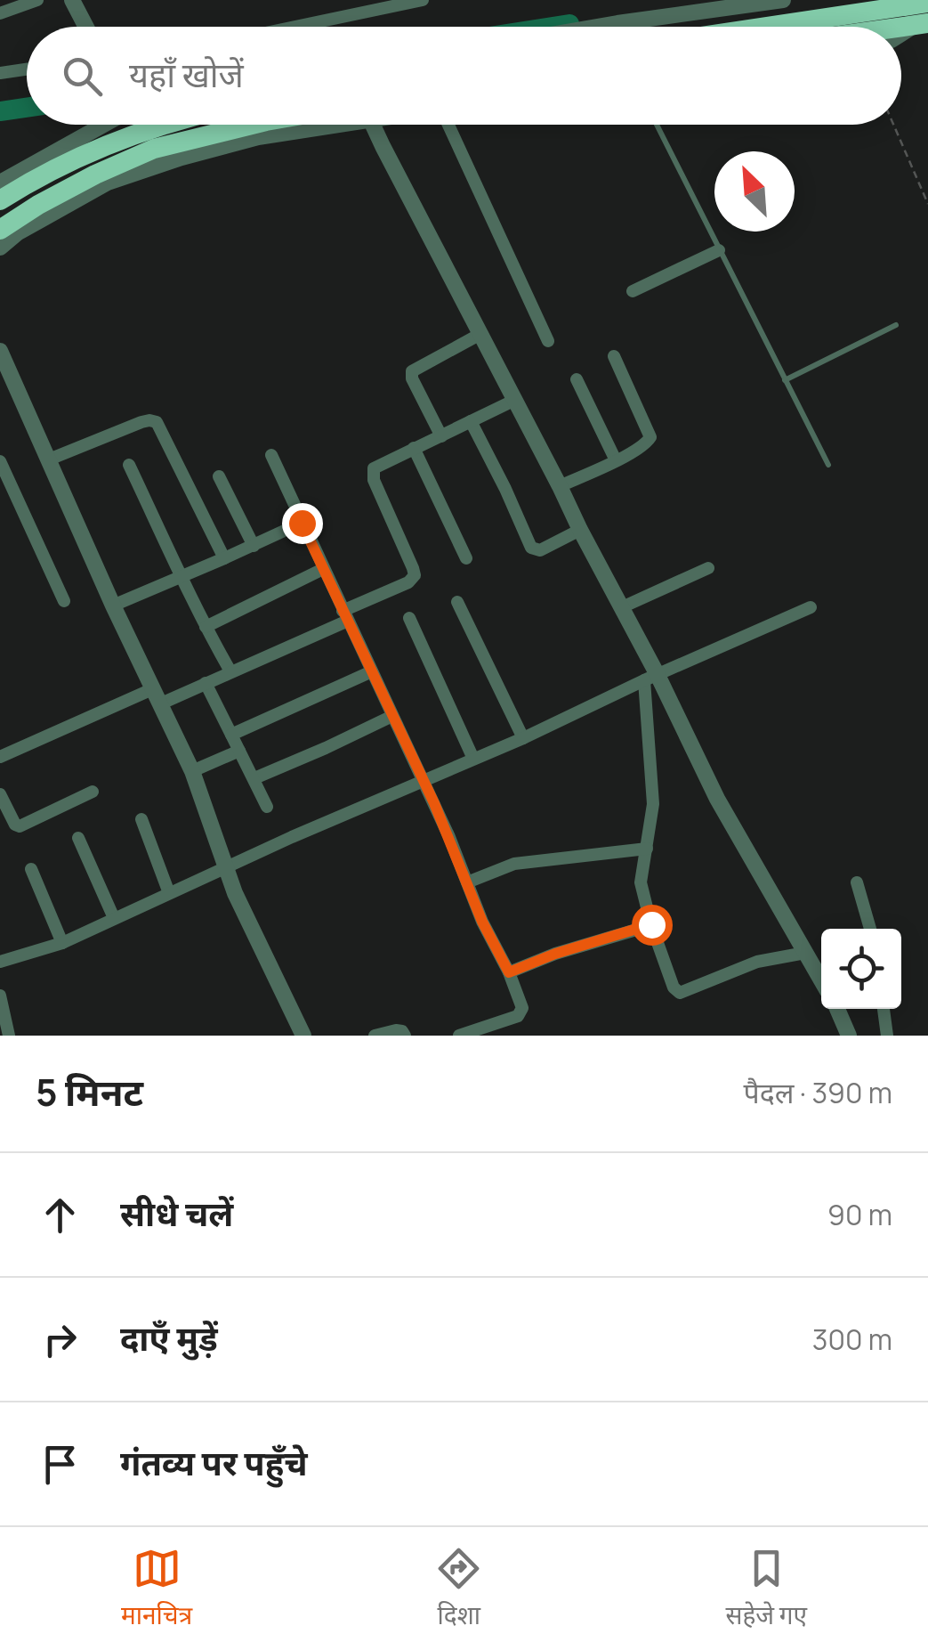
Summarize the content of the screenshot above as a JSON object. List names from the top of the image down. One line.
{"north":"top left","page":{"search":"यहाँ खोजें","heading":["5 मिनट","पैदल · 390 m"],"list":[["सीधे चलें","90 m"],["दाएँ मुड़ें","300 m"],"गंतव्य पर पहुँचे"],"nav":["मानचित्र","दिशा","सहेजे गए"]}}
